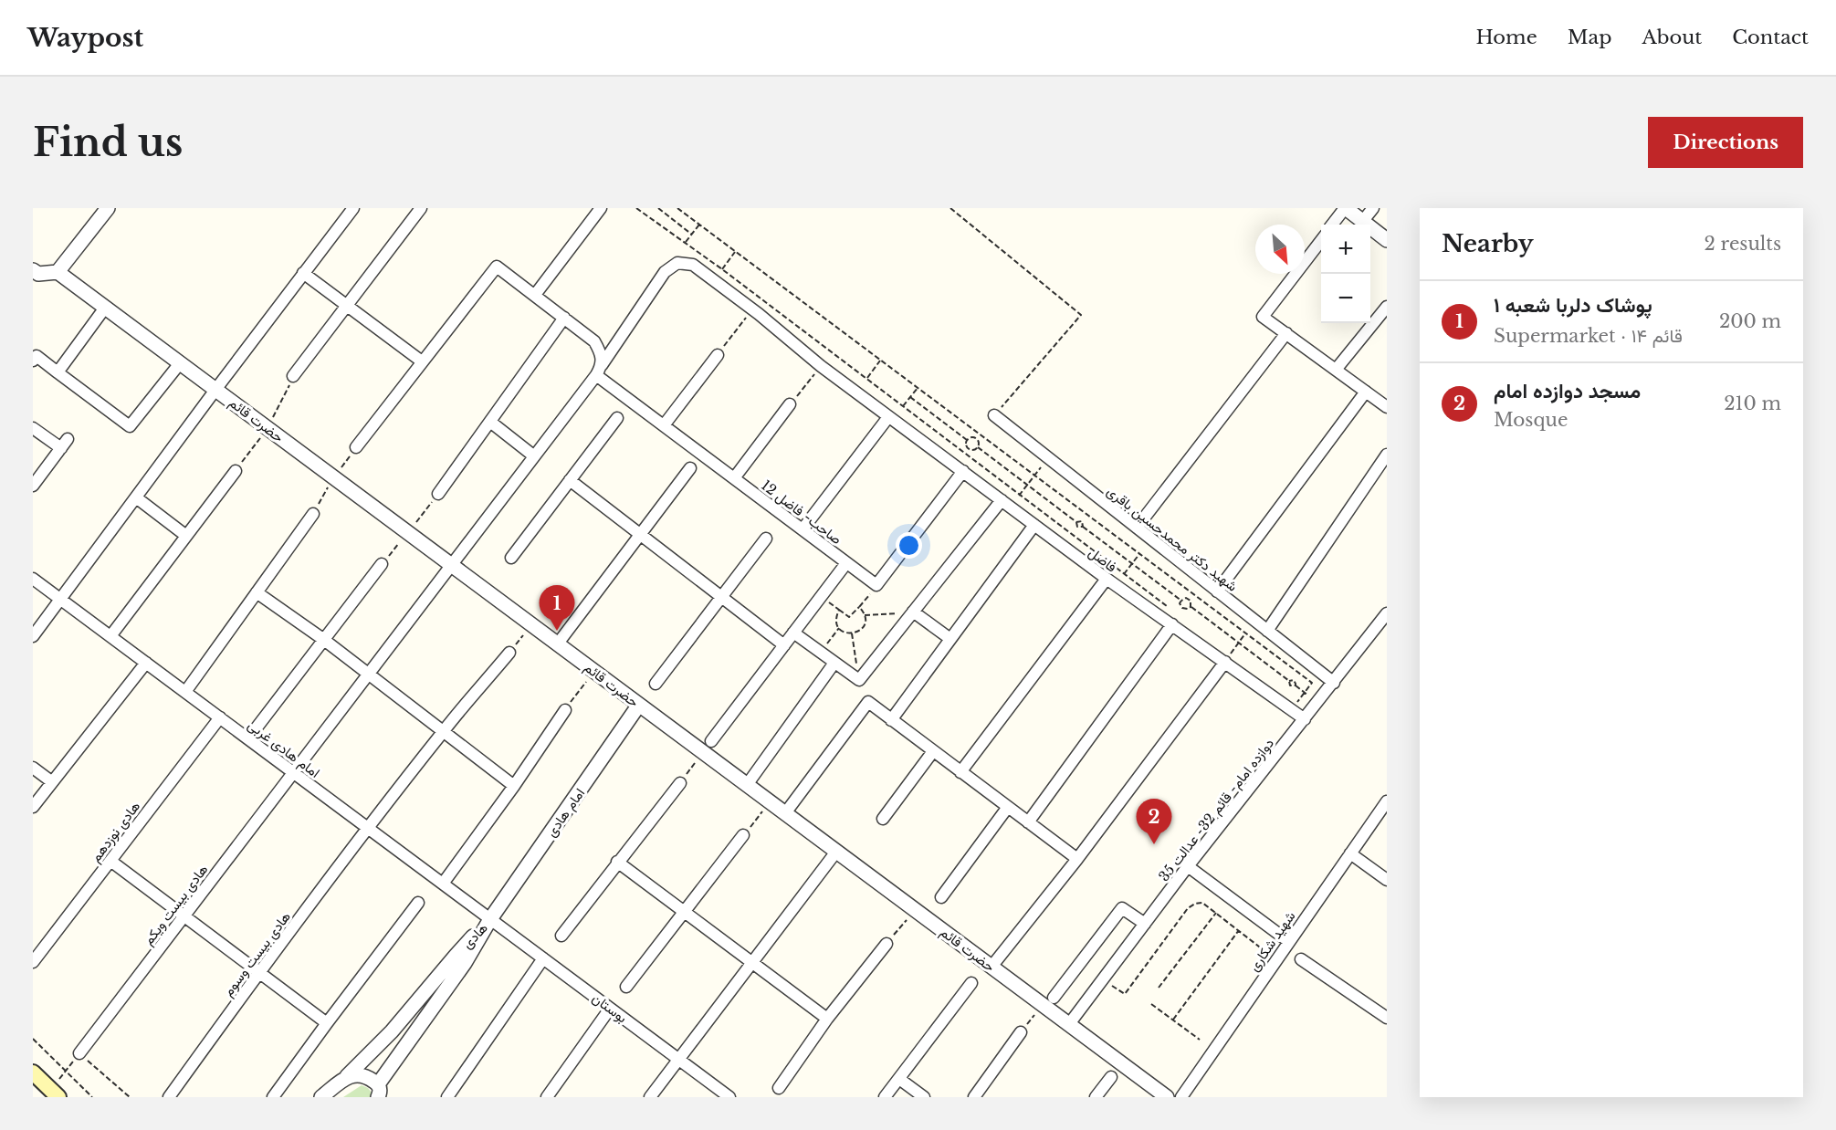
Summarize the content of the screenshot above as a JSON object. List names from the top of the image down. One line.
{"streets":{"street":["حضرت قائم","صاحب- فاضل 12","شهید دکتر محمدحسین باقری","فاضل","امام هادی غربی","دوازده امام- قائم 32- عدالت 35","امام هادی","هادی نوزدهم","هادی بیست ویکم","هادی","شهید شکاری","هادی بیست وسوم","بوستان"]},"crossings":[["حضرت قائم","دوازده امام- قائم 32- عدالت 35"],["حضرت قائم","امام هادی"],["حضرت قائم","هادی بیست ویکم"],["صاحب- فاضل 12","فاضل"],["صاحب- فاضل 12","هادی بیست ویکم"],["شهید دکتر محمدحسین باقری","دوازده امام- قائم 32- عدالت 35"],["فاضل","دوازده امام- قائم 32- عدالت 35"],["فاضل","هادی بیست ویکم"],["امام هادی غربی","امام هادی"],["امام هادی غربی","هادی نوزدهم"],["امام هادی غربی","هادی بیست ویکم"],["امام هادی غربی","هادی"],["امام هادی غربی","هادی بیست وسوم"],["امام هادی غربی","بوستان"],["امام هادی","هادی"],["امام هادی","بوستان"],["هادی","بوستان"]],"north":"bottom right","page":{"header":"Waypost","nav":["Home","Map","About","Contact"],"buttons":"Directions","title":"Find us","heading":["Nearby","2 results"],"map_buttons":["+","−"],"list":[{"mark":"1","name":"پوشاک دلربا شعبه ۱","note":"Supermarket · قائم ۱۴","value":"200 m"},{"mark":"2","name":"مسجد دوازده امام","note":"Mosque","value":"210 m"}],"pins":["1","2"]}}
